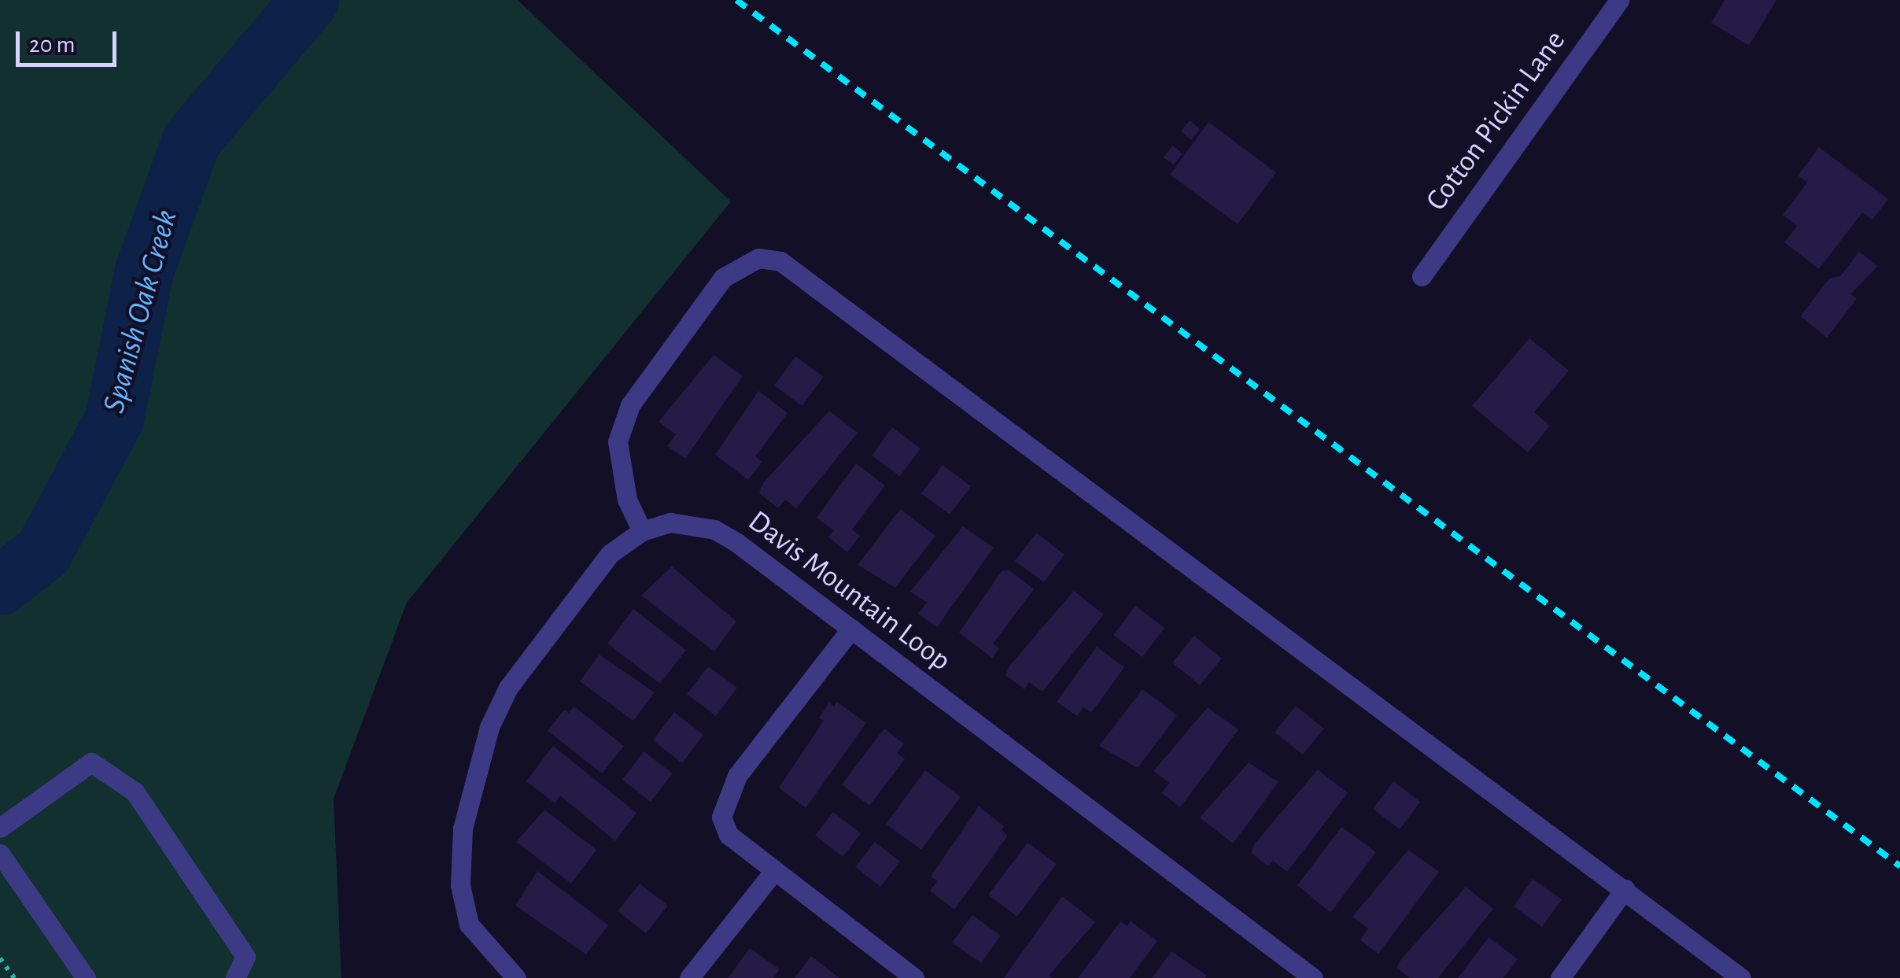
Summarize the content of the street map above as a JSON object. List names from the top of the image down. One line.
{"streets":{"street":["Cotton Pickin Lane","Davis Mountain Loop"]},"water":["Spanish Oak Creek"],"scale_bar":"20 m"}
